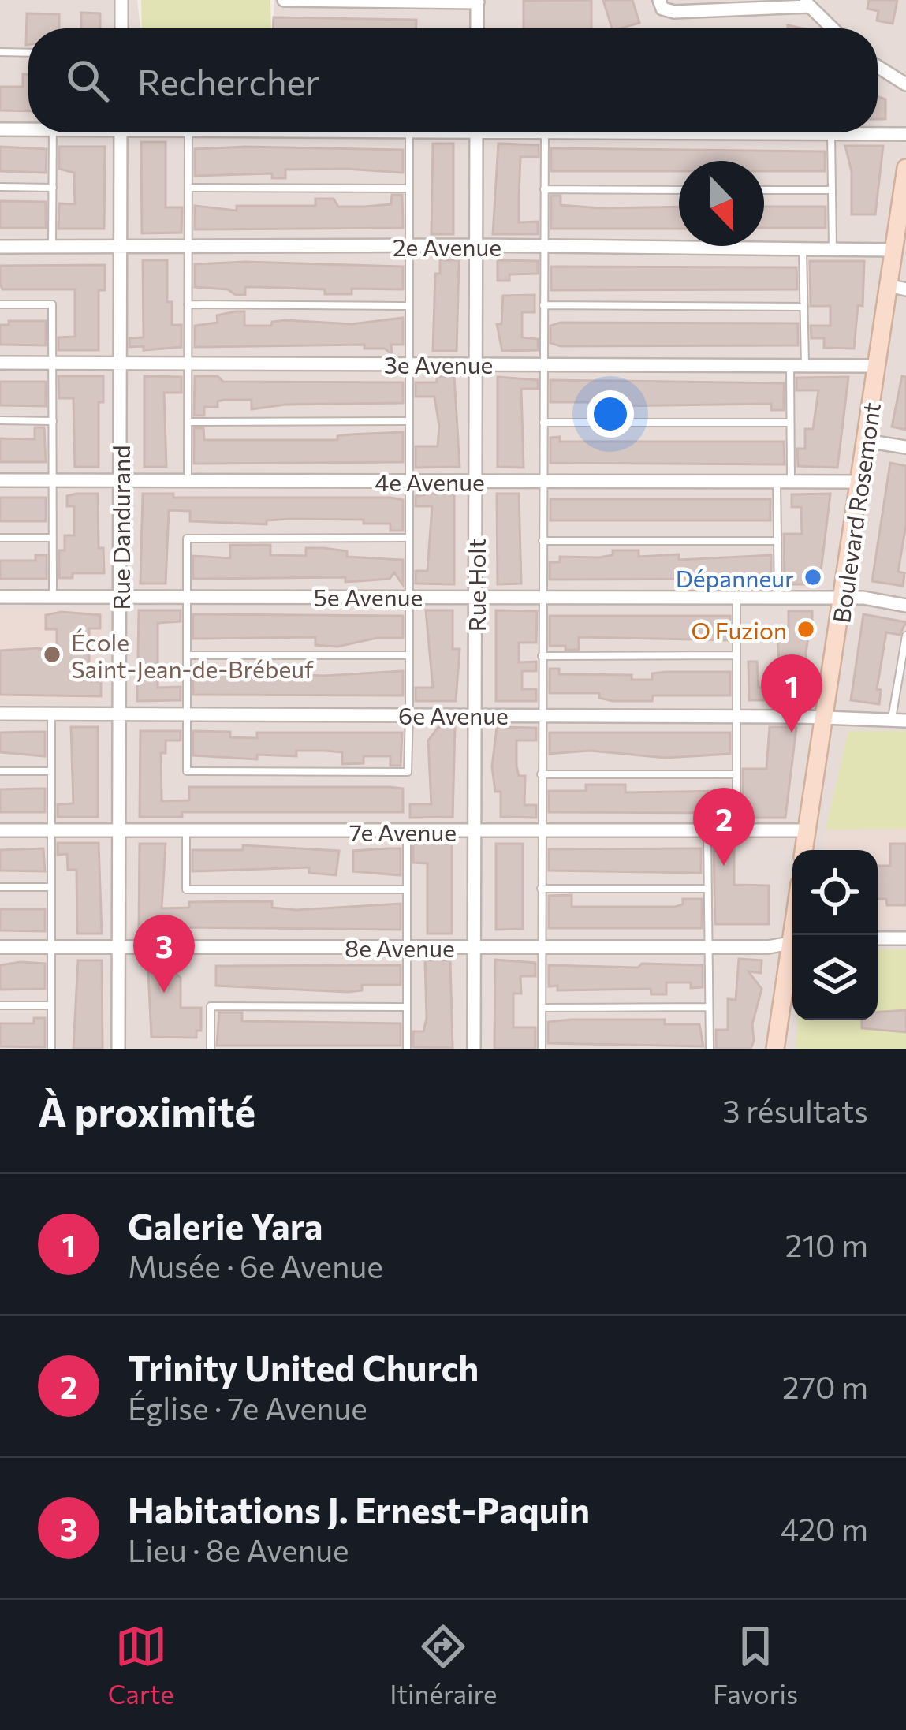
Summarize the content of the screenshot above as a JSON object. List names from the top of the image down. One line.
{"streets":{"main road":["Boulevard Rosemont"],"street":["2e Avenue","3e Avenue","4e Avenue","Rue Dandurand","Rue Holt","5e Avenue","6e Avenue","7e Avenue","8e Avenue"]},"crossings":[["2e Avenue","Boulevard Rosemont"],["2e Avenue","Rue Dandurand"],["2e Avenue","Rue Holt"],["3e Avenue","Boulevard Rosemont"],["3e Avenue","Rue Dandurand"],["3e Avenue","Rue Holt"],["4e Avenue","Boulevard Rosemont"],["4e Avenue","Rue Dandurand"],["4e Avenue","Rue Holt"],["Boulevard Rosemont","5e Avenue"],["Boulevard Rosemont","6e Avenue"],["Boulevard Rosemont","7e Avenue"],["Rue Dandurand","5e Avenue"],["Rue Dandurand","6e Avenue"],["Rue Dandurand","7e Avenue"],["Rue Dandurand","8e Avenue"],["Rue Holt","5e Avenue"],["Rue Holt","6e Avenue"],["Rue Holt","7e Avenue"],["Rue Holt","8e Avenue"]],"places":["Dépanneur","O Fuzion","École Saint-Jean-de-Brébeuf"],"north":"bottom right","page":{"search":"Rechercher","pins":["1","2","3"],"heading":["À proximité","3 résultats"],"list":[{"mark":"1","name":"Galerie Yara","note":"Musée · 6e Avenue","value":"210 m"},{"mark":"2","name":"Trinity United Church","note":"Église · 7e Avenue","value":"270 m"},{"mark":"3","name":"Habitations J. Ernest-Paquin","note":"Lieu · 8e Avenue","value":"420 m"}],"nav":["Carte","Itinéraire","Favoris"]}}
